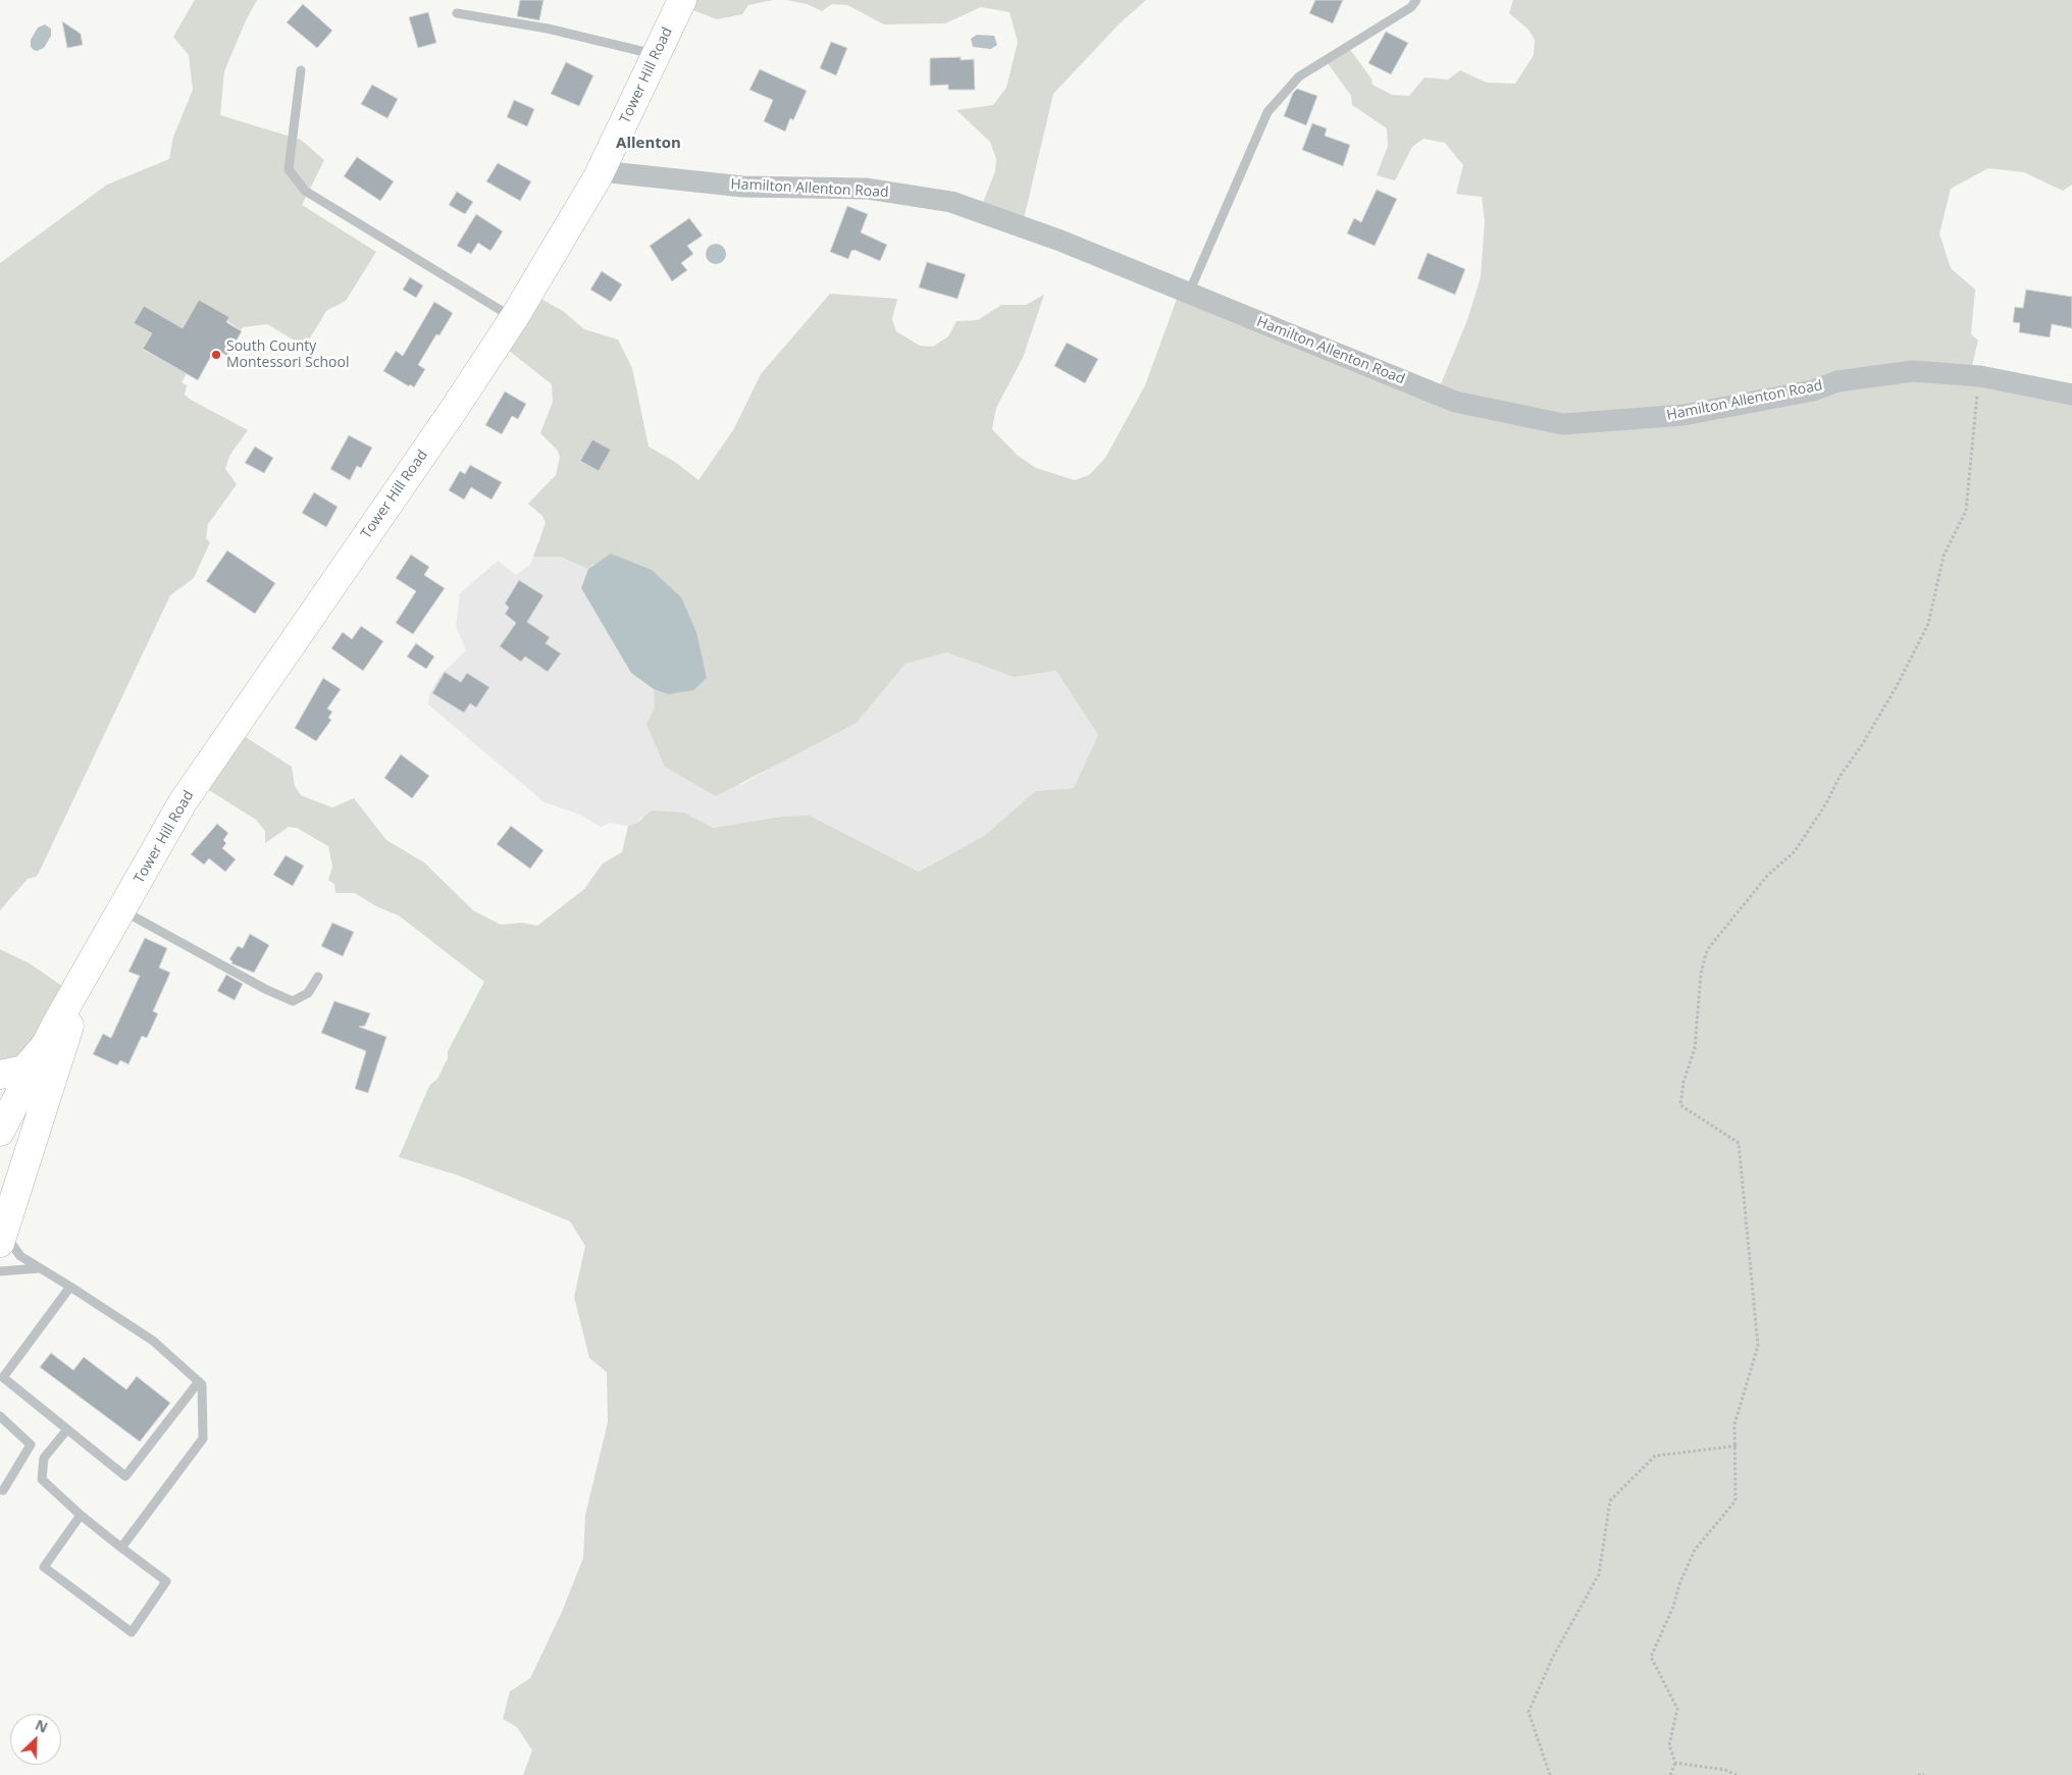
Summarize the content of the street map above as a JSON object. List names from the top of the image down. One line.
{"streets":{"main road":["Tower Hill Road"],"street":["Hamilton Allenton Road"]},"crossings":[["Tower Hill Road","Hamilton Allenton Road"]],"districts":["Allenton"],"places":["South County Montessori School"],"north":"top right"}
